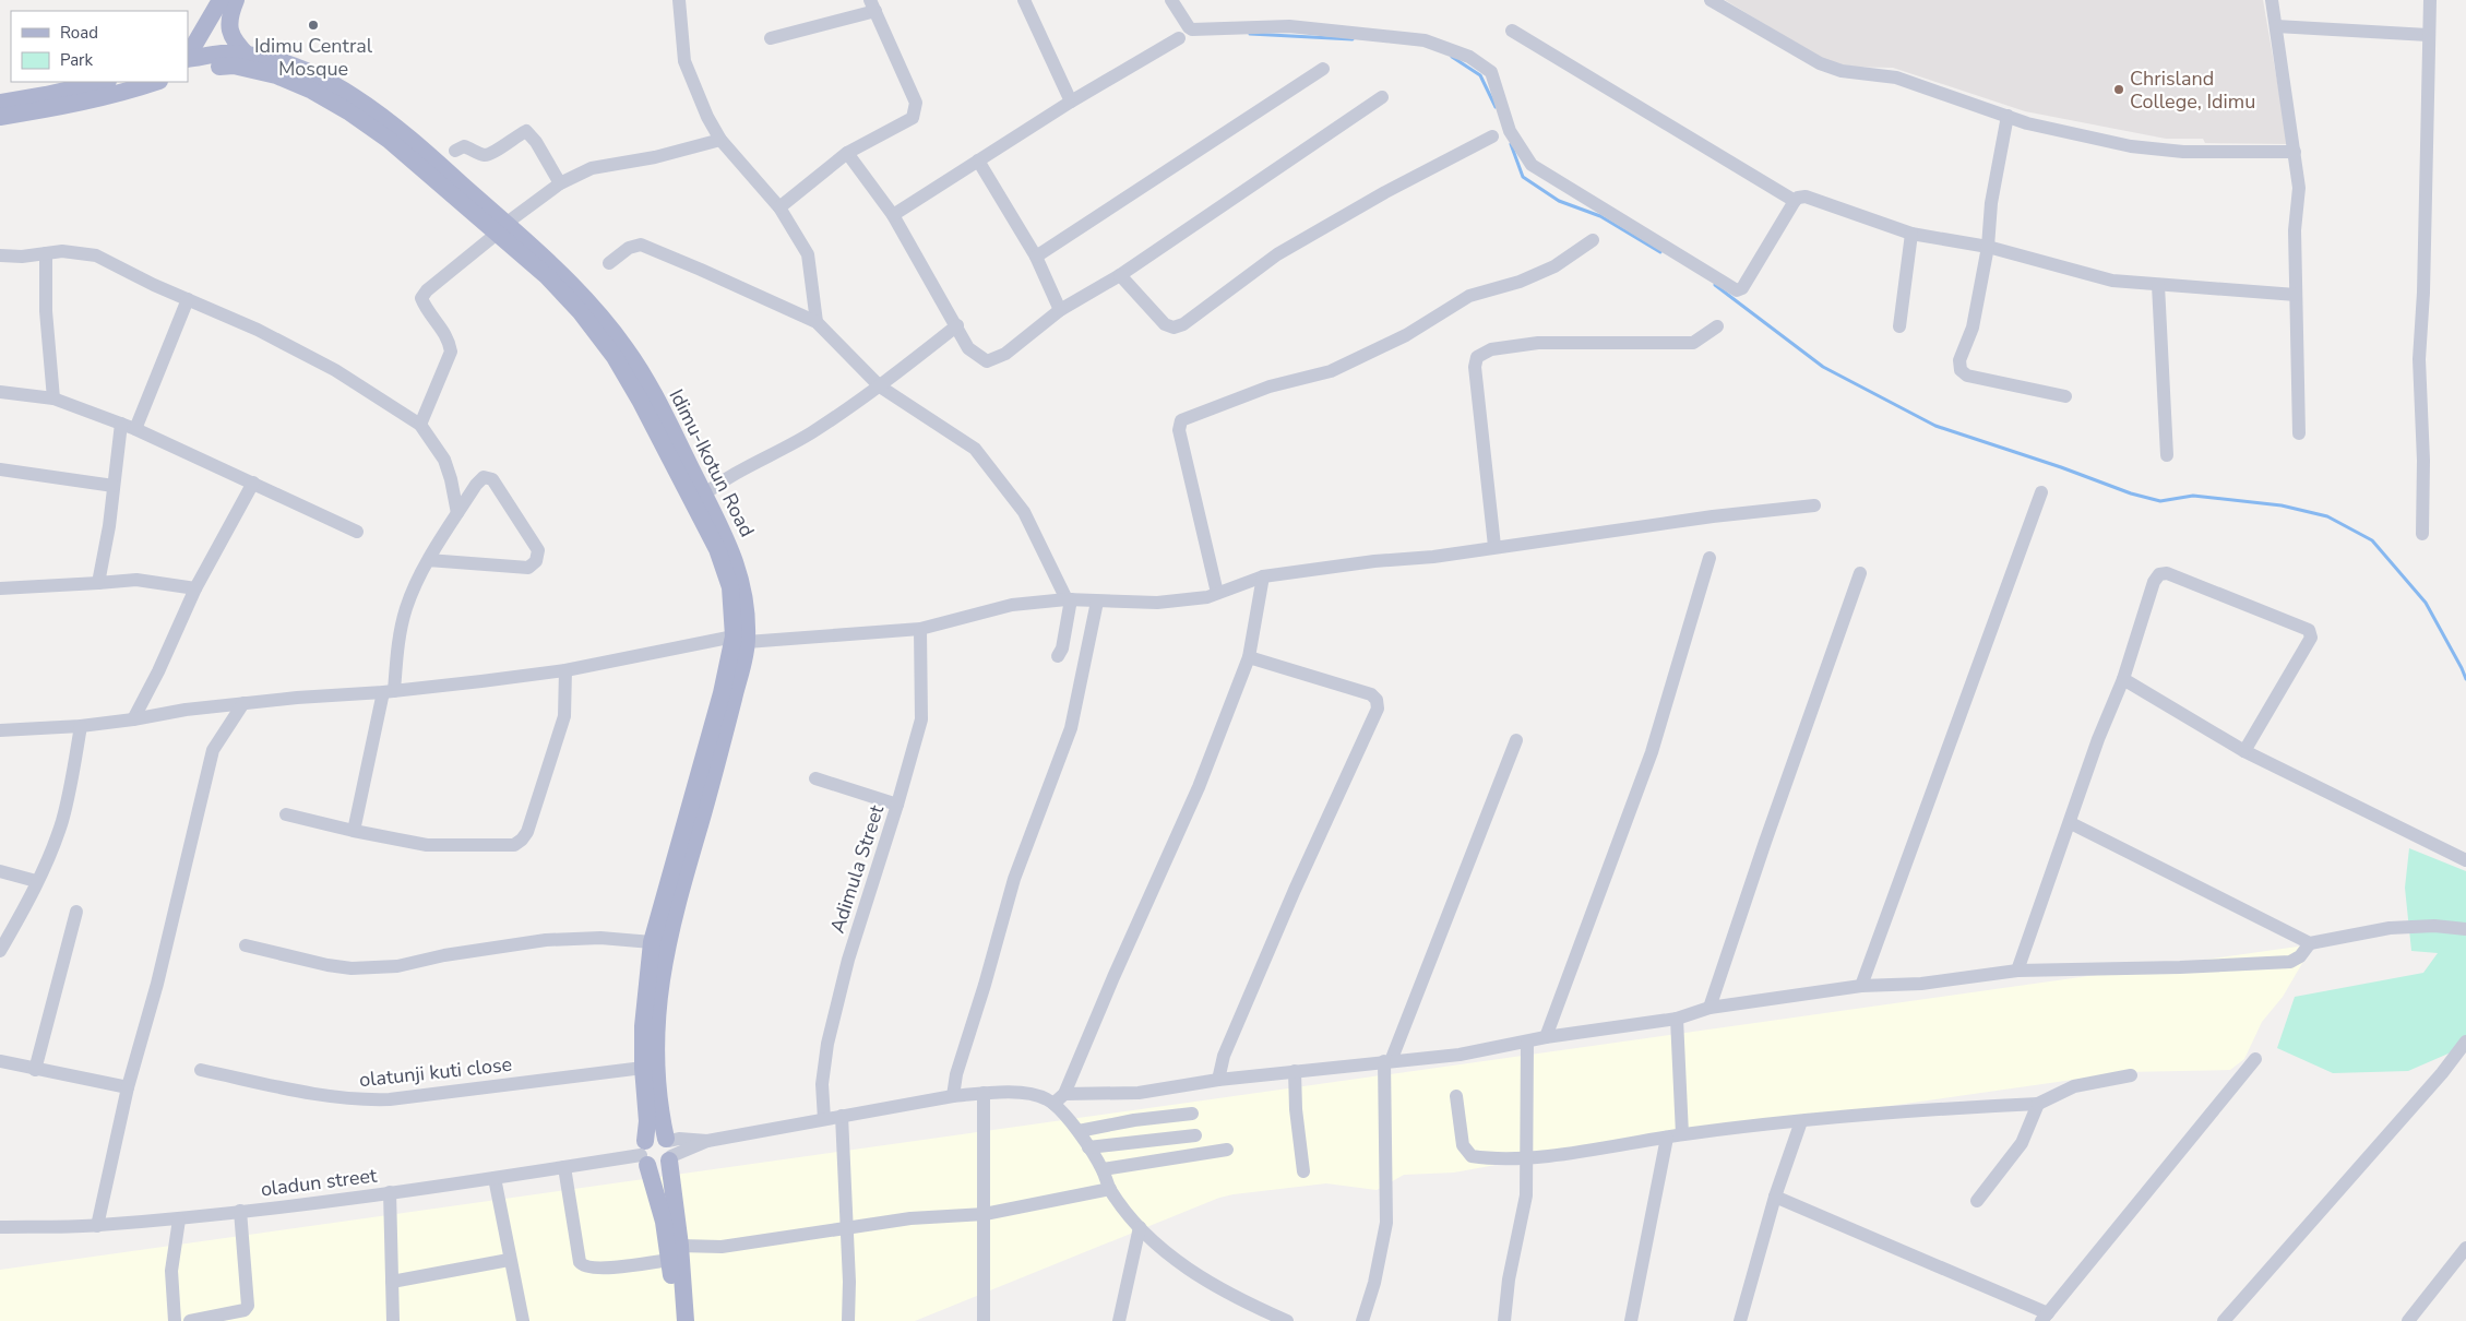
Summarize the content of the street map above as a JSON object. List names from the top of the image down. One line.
{"streets":{"main road":["Idimu-Ikotun Road"],"street":["Adimula Street","olatunji kuti close","oladun street"]},"crossings":[["Idimu-Ikotun Road","olatunji kuti close"],["Idimu-Ikotun Road","oladun street"]],"places":["Idimu Central Mosque","Chrisland College, Idimu"],"legend":["Road","Park"]}
